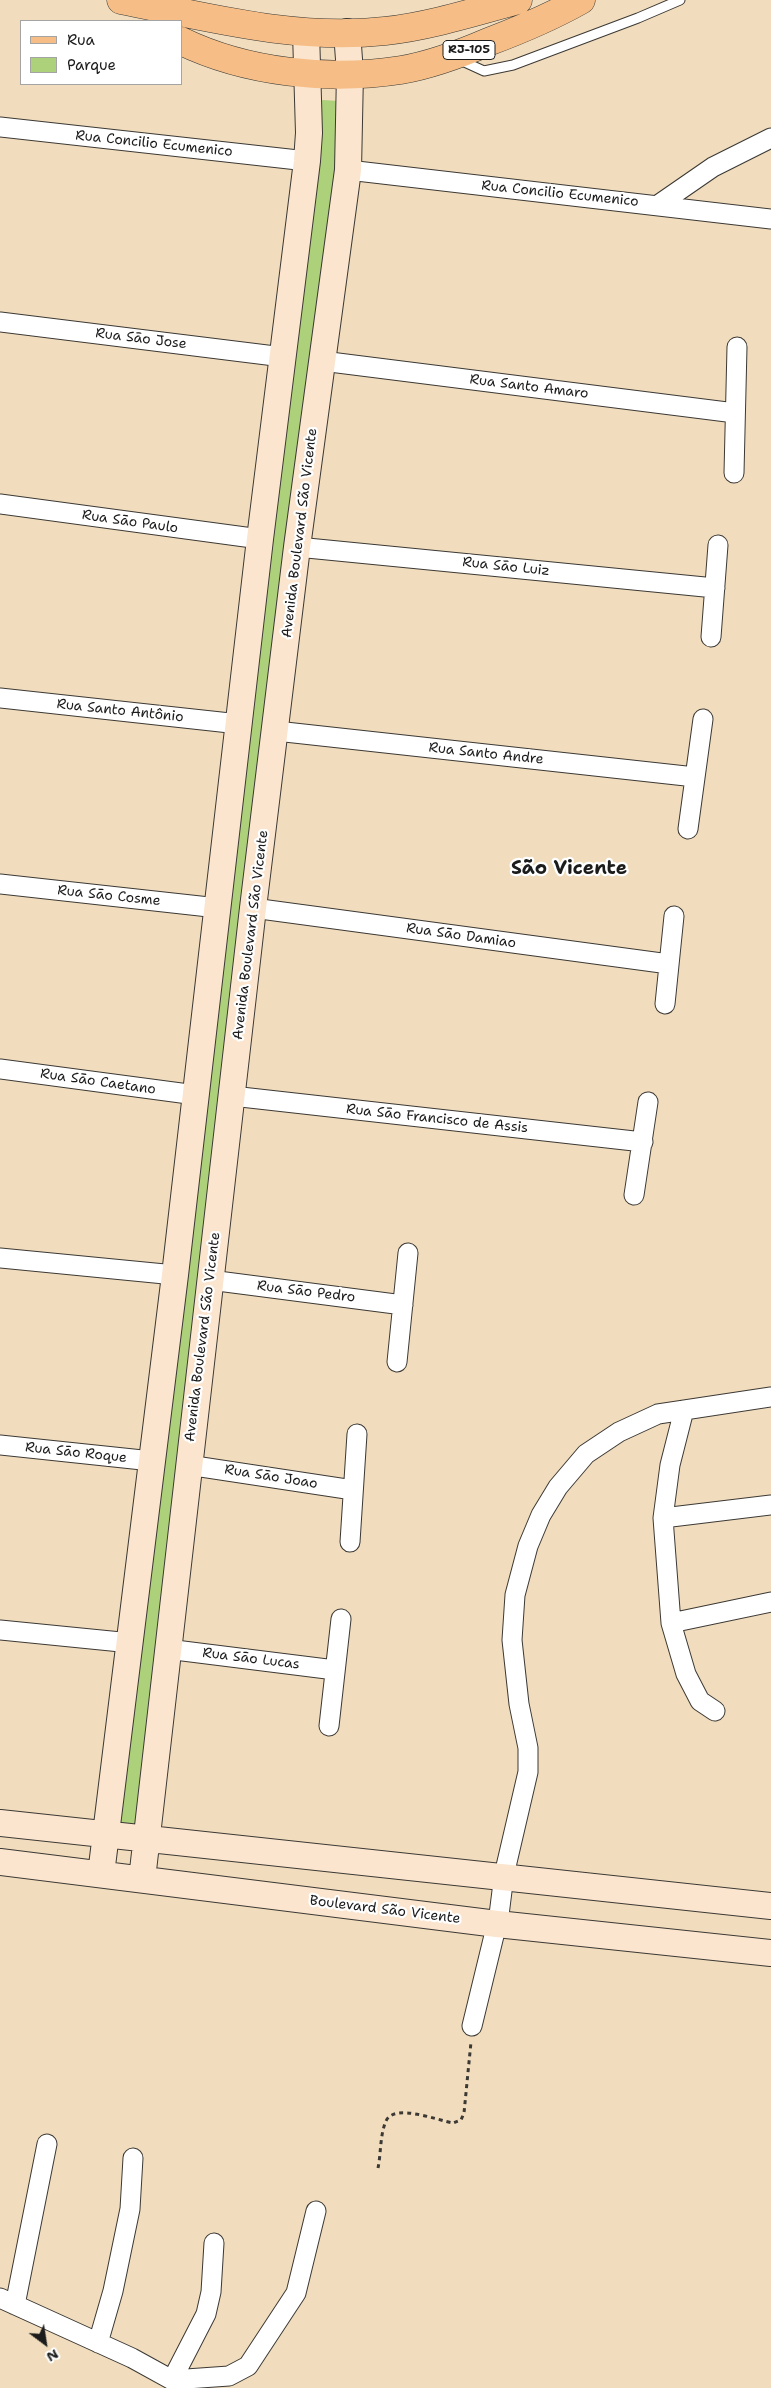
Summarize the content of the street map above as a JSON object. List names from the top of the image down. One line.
{"streets":{"main road":["RJ-105"],"street":["Rua Concilio Ecumenico","Rua Sāo Jose","Rua Santo Amaro","Rua Sāo Paulo","Avenida Boulevard São Vicente","Rua Sāo Luiz","Rua Santo Antônio","Rua Santo Andre","Rua Sāo Cosme","Rua Sāo Damiao","Rua Sāo Caetano","Rua Sāo Francisco de Assis","Rua Sāo Pedro","Rua Sāo Roque","Rua Sāo Joao","Rua Sāo Lucas","Boulevard São Vicente"]},"crossings":[["RJ-105","Avenida Boulevard São Vicente"],["Rua Concilio Ecumenico","Avenida Boulevard São Vicente"],["Rua Santo Amaro","Avenida Boulevard São Vicente"],["Avenida Boulevard São Vicente","Rua Sāo Luiz"],["Avenida Boulevard São Vicente","Rua Santo Andre"],["Avenida Boulevard São Vicente","Rua Sāo Damiao"],["Avenida Boulevard São Vicente","Rua Sāo Francisco de Assis"],["Avenida Boulevard São Vicente","Rua Sāo Pedro"],["Avenida Boulevard São Vicente","Rua Sāo Joao"],["Avenida Boulevard São Vicente","Rua Sāo Lucas"],["Avenida Boulevard São Vicente","Boulevard São Vicente"]],"districts":["São Vicente"],"legend":["Rua","Parque"],"north":"bottom right"}
